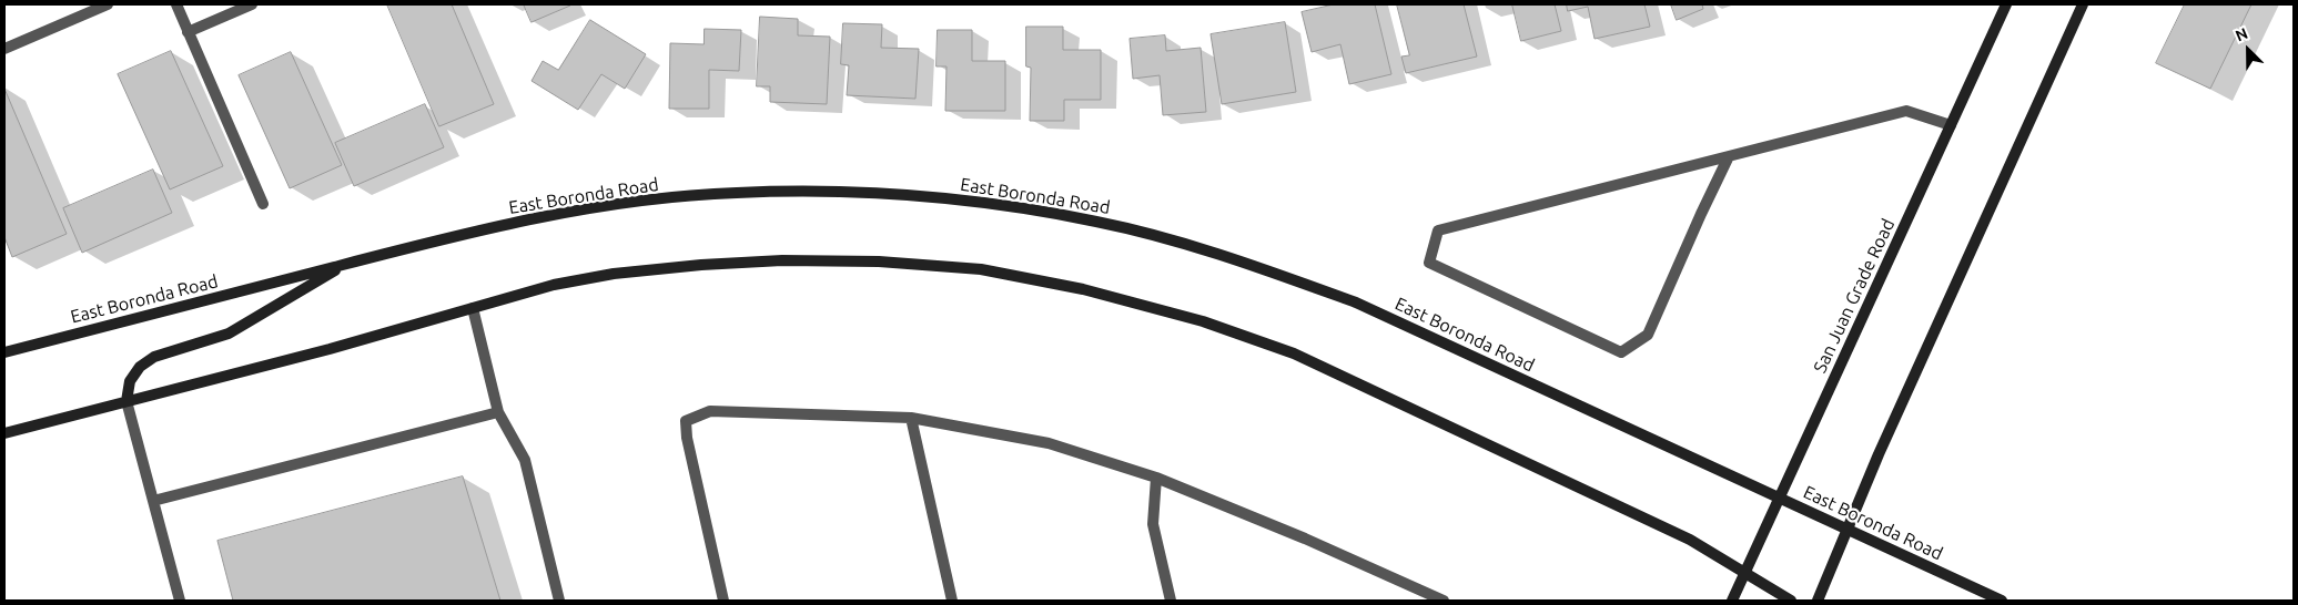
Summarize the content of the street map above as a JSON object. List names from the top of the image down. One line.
{"streets":{"main road":["East Boronda Road","San Juan Grade Road"]},"crossings":[["East Boronda Road","San Juan Grade Road"]],"north":"top left"}
